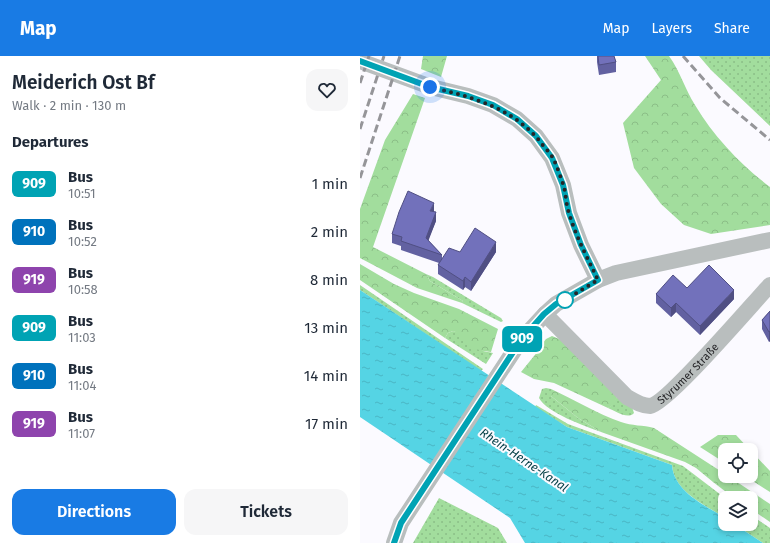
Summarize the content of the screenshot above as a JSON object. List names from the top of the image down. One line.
{"streets":{"street":["Styrumer Straße"]},"water":["Rhein-Herne-Kanal"],"lines":["bus line 909"],"page":{"header":"Map","nav":["Map","Layers","Share"],"heading":[["Meiderich Ost Bf","Walk · 2 min · 130 m"],"Departures"],"on_map":"909","list":[{"mark":"909","name":"Bus","note":"10:51","value":"1 min"},{"mark":"910","name":"Bus","note":"10:52","value":"2 min"},{"mark":"919","name":"Bus","note":"10:58","value":"8 min"},{"mark":"909","name":"Bus","note":"11:03","value":"13 min"},{"mark":"910","name":"Bus","note":"11:04","value":"14 min"},{"mark":"919","name":"Bus","note":"11:07","value":"17 min"}],"buttons":["Directions","Tickets"]}}
